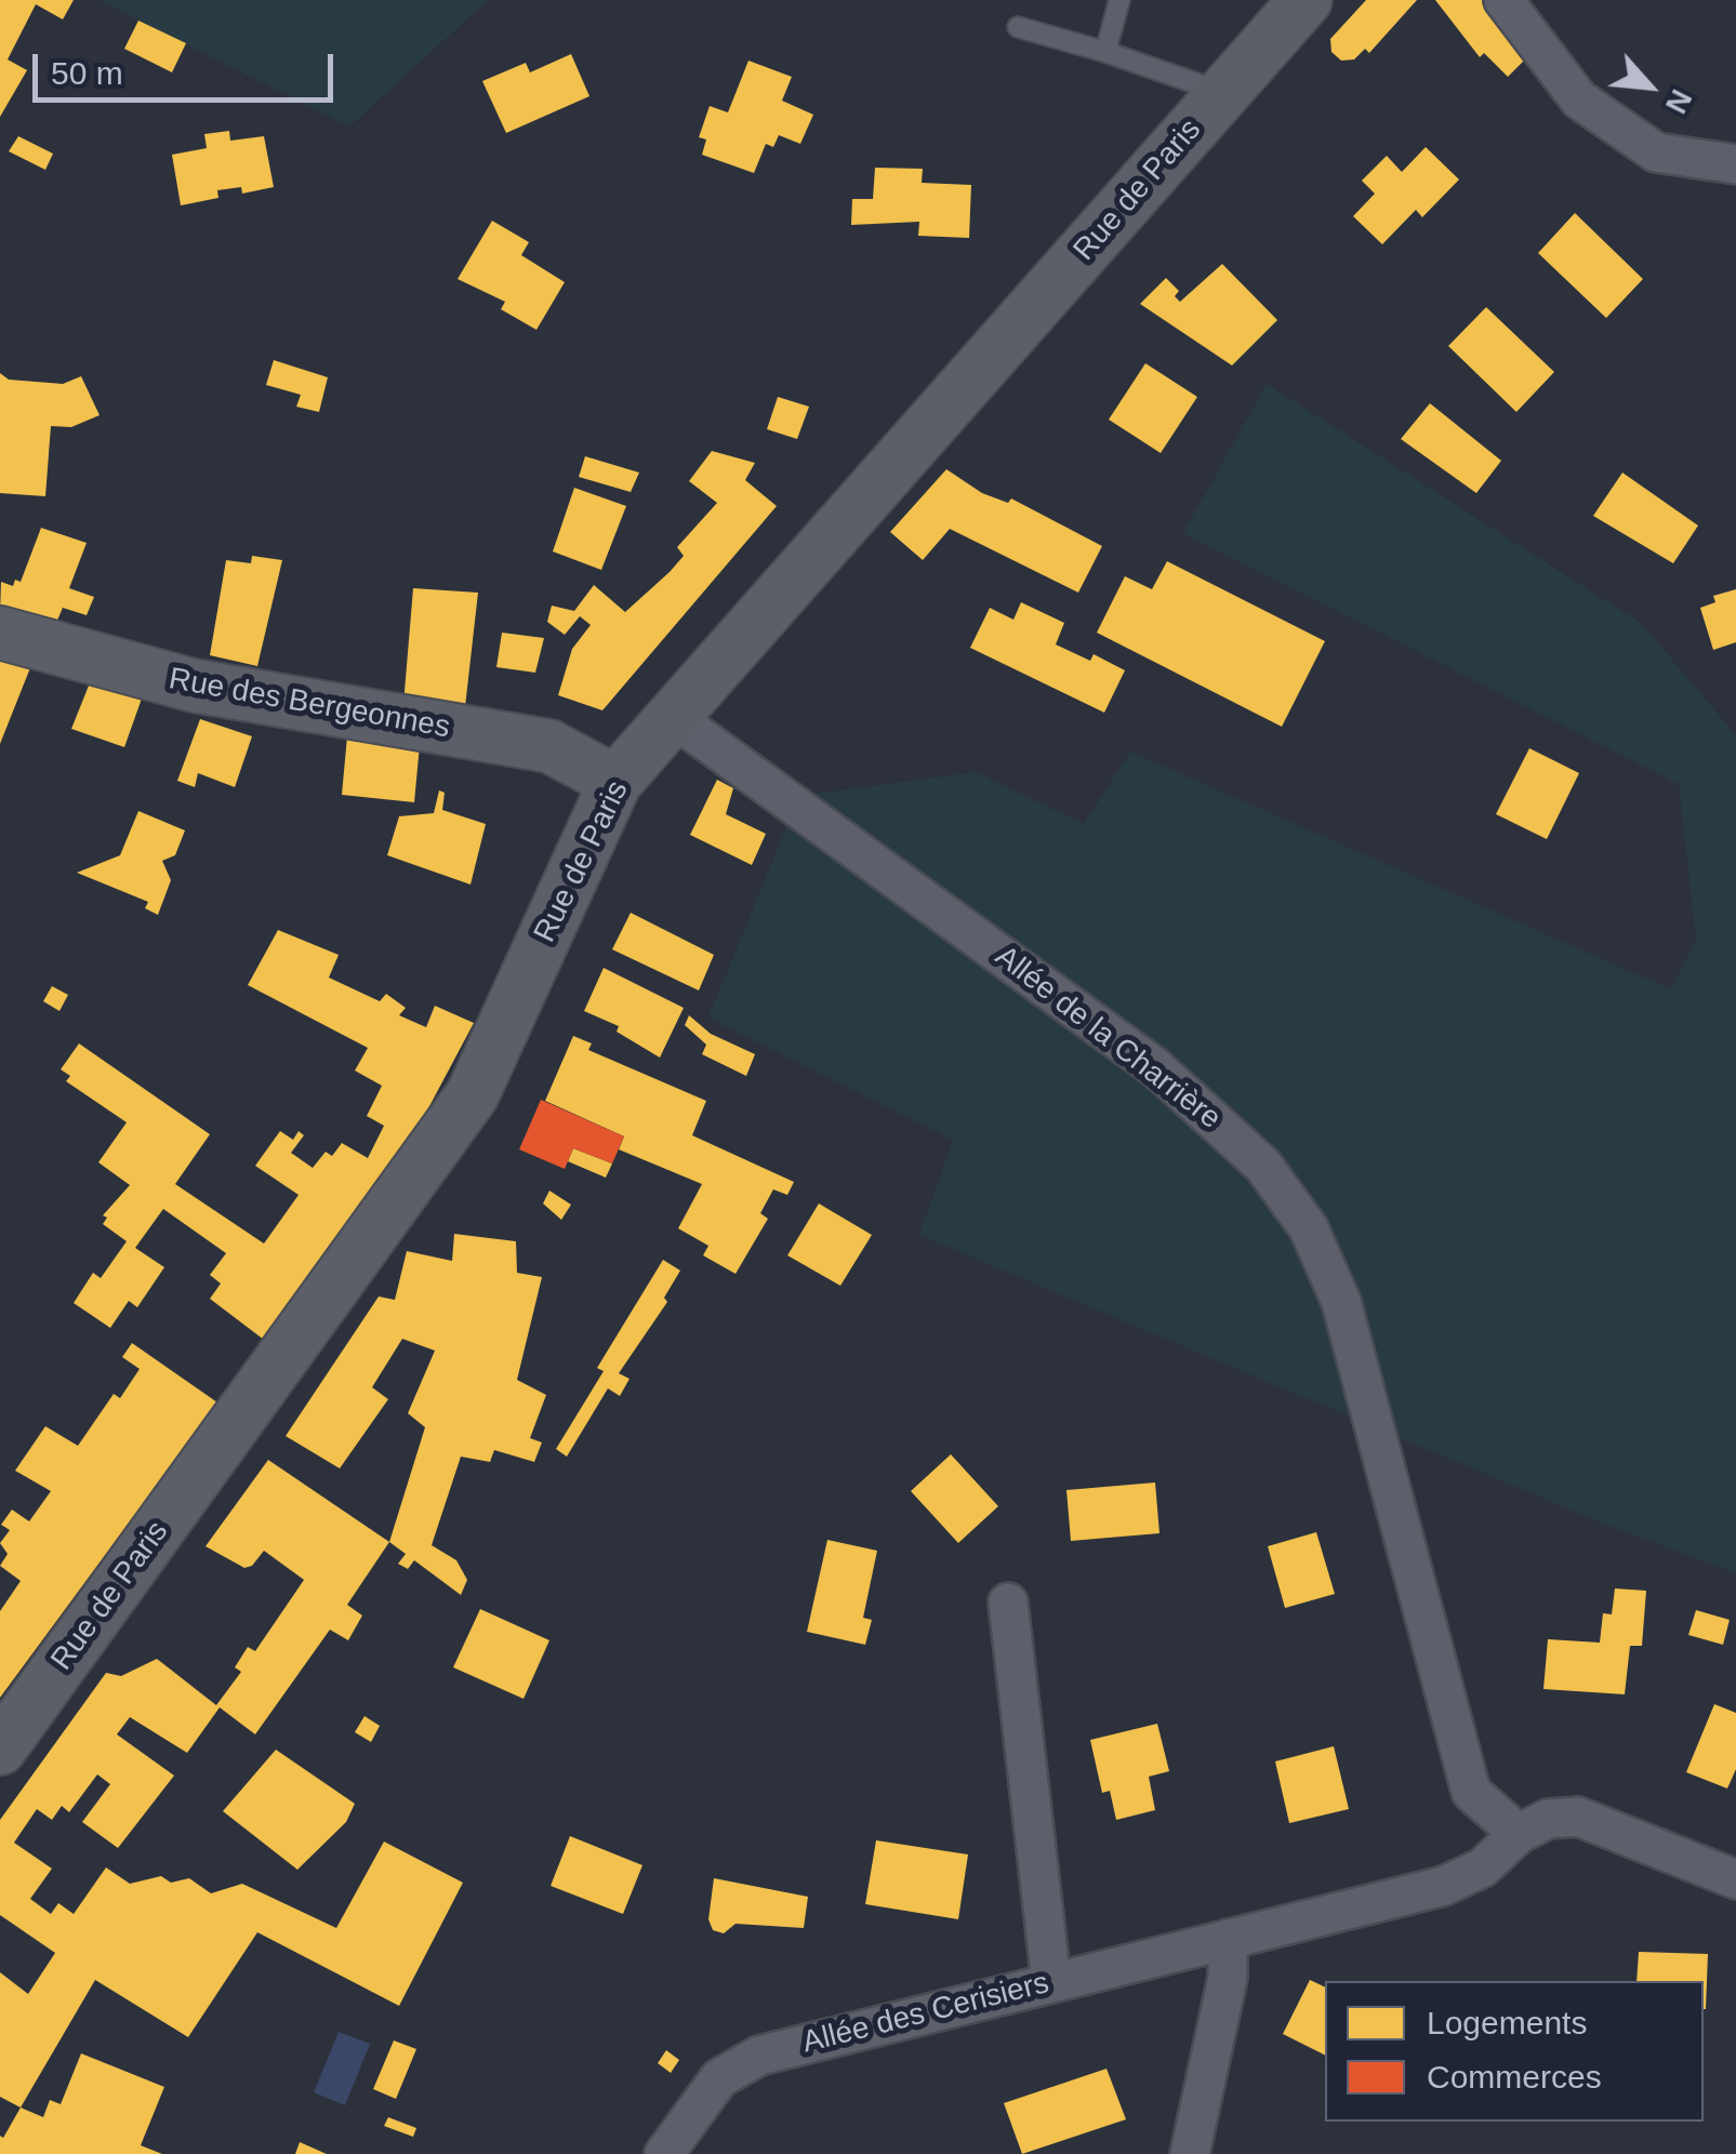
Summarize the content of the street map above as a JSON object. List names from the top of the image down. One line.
{"streets":{"main road":["Rue de Paris","Rue des Bergeonnes"],"street":["Allée de la Charrière","Allée des Cerisiers"]},"crossings":[["Rue de Paris","Rue des Bergeonnes"],["Rue de Paris","Allée de la Charrière"],["Allée de la Charrière","Allée des Cerisiers"]],"legend":["Logements","Commerces"],"scale_bar":"50 m","north":"bottom right"}
